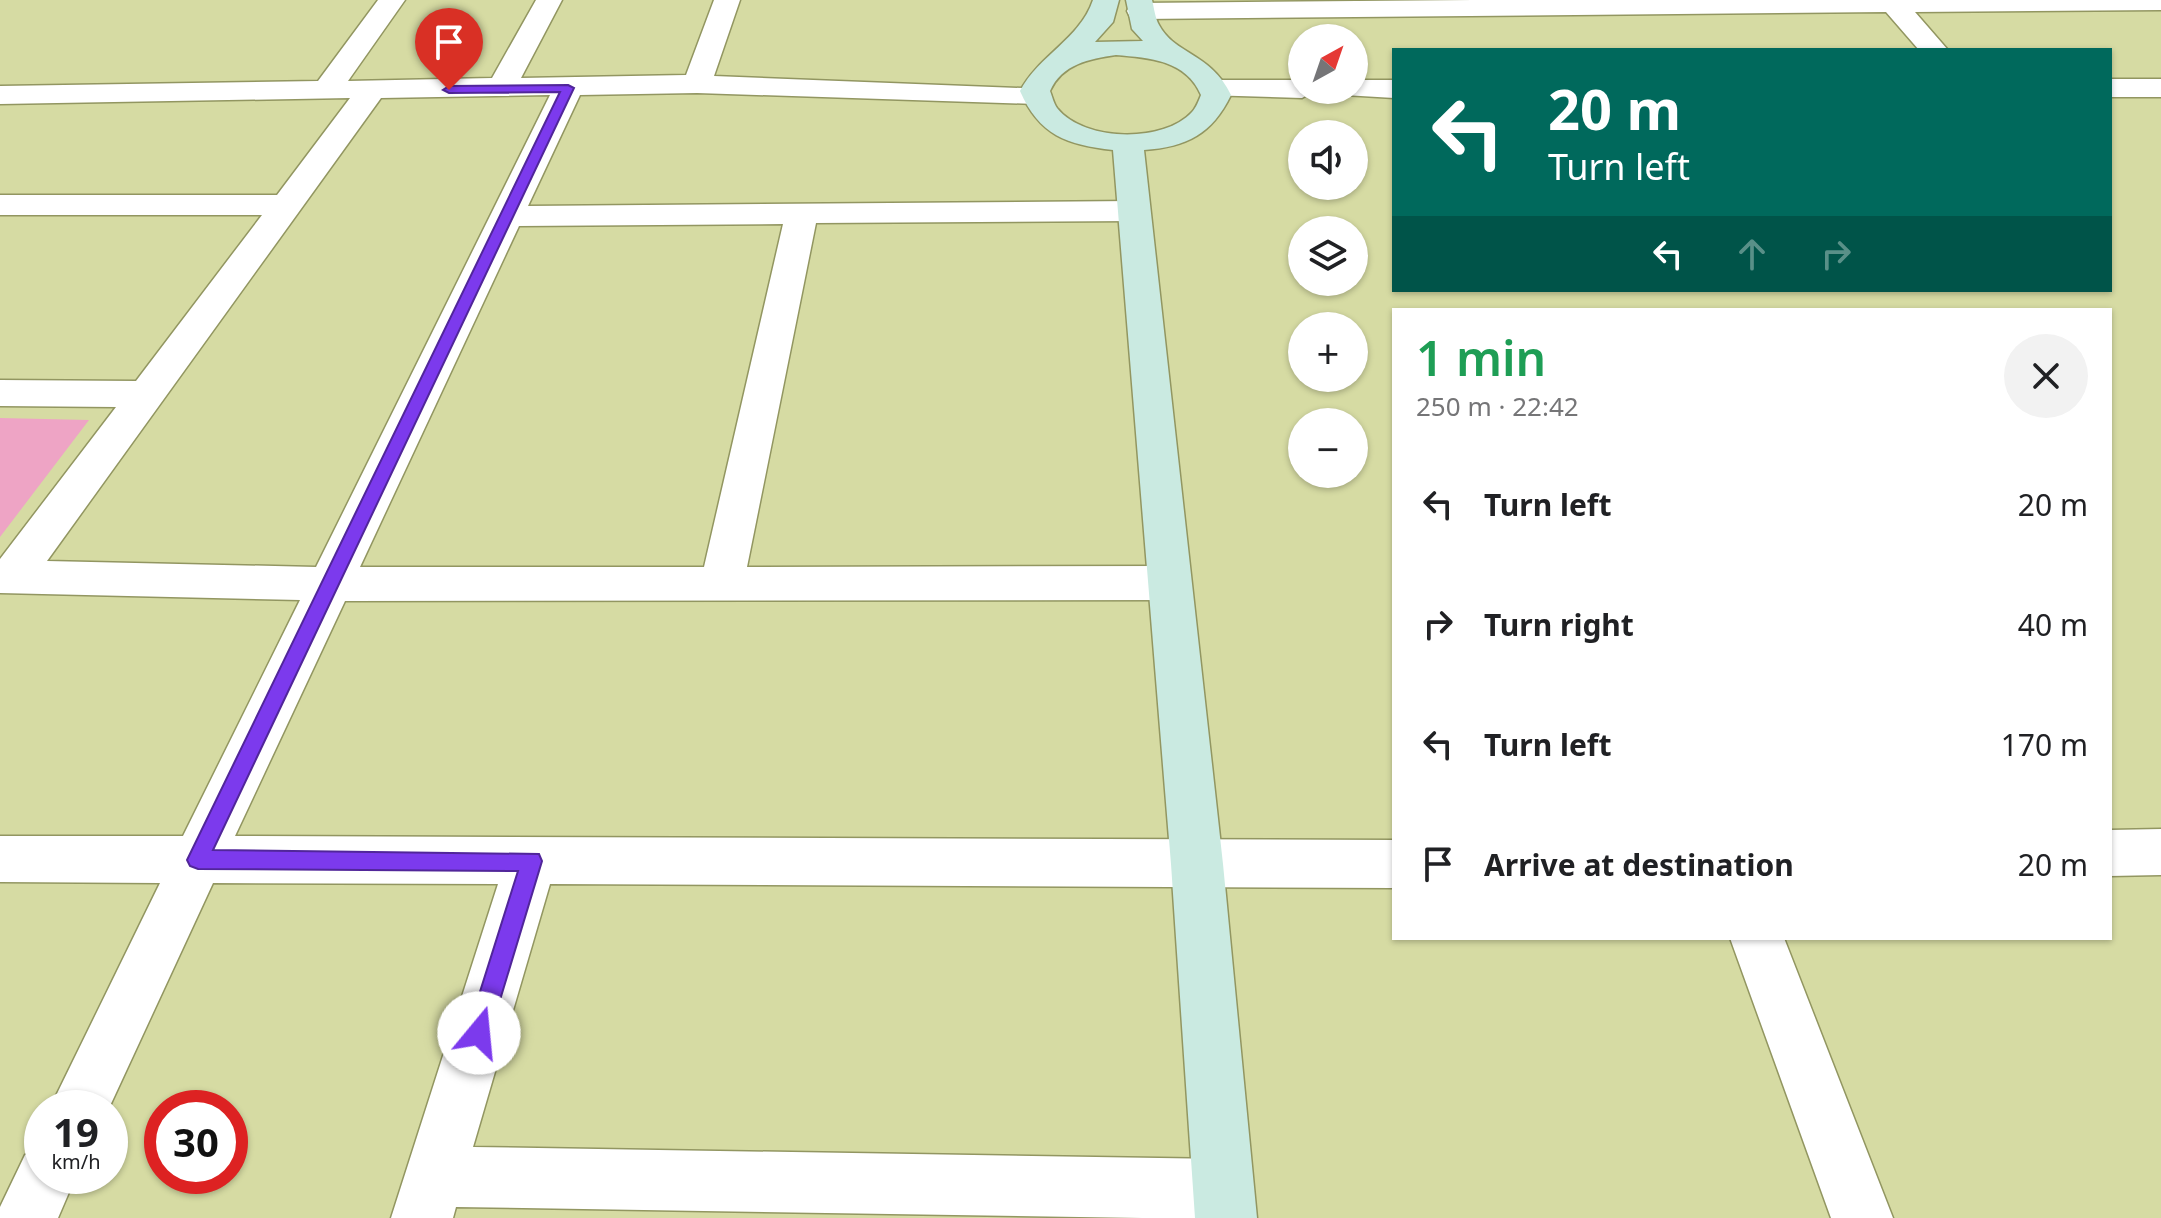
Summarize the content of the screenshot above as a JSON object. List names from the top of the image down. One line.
{"north":"top right","page":{"map_buttons":["+","−"],"turn":["20 m","Turn left"],"heading":["1 min","250 m · 22:42"],"list":[{"name":"Turn left","value":"20 m"},{"name":"Turn right","value":"40 m"},{"name":"Turn left","value":"170 m"},{"name":"Arrive at destination","value":"20 m"}],"speed":"19 km/h","limit":"30"}}
